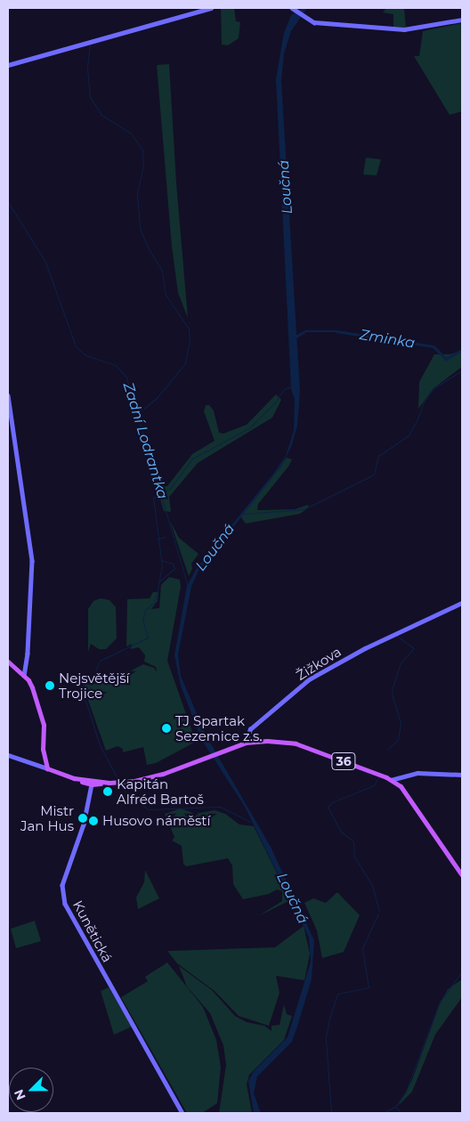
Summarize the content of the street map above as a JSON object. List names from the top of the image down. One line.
{"streets":{"main road":["36"],"street":["Žižkova","Kunětická"]},"crossings":[["Žižkova","36"],["36","Kunětická"]],"water":["Loučná","Zminka","Zadní Lodrantka"],"places":["Nejsvětější Trojice","TJ Spartak Sezemice z.s.","Kapitán Alfréd Bartoš","Mistr Jan Hus","Husovo náměstí"],"north":"bottom left"}
